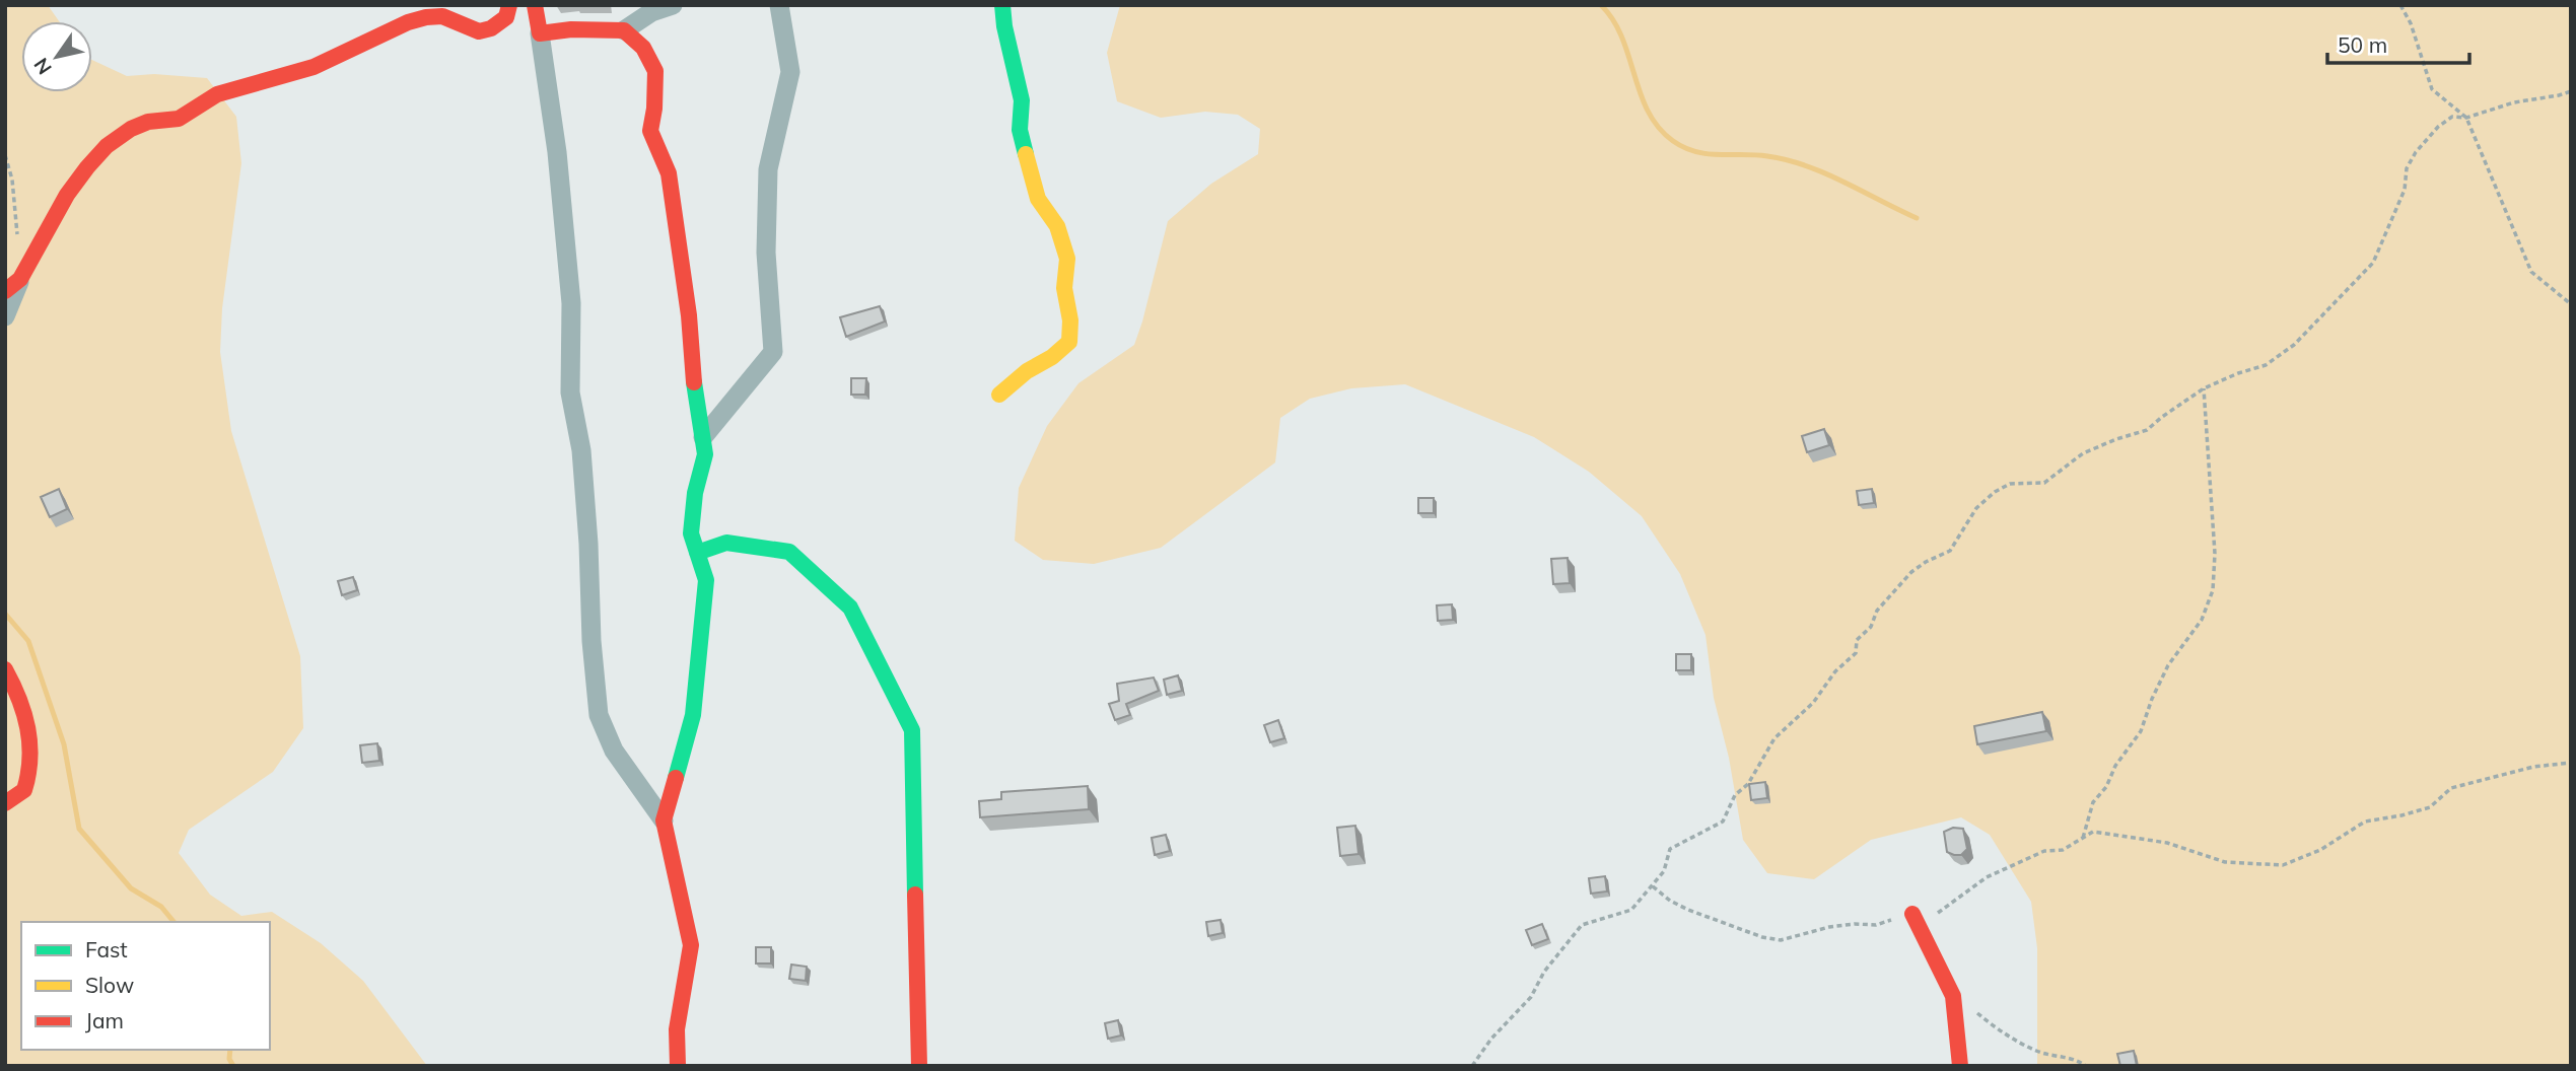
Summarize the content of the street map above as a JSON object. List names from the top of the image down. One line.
{"legend":["Fast","Slow","Jam"],"scale_bar":"50 m","north":"bottom left"}
